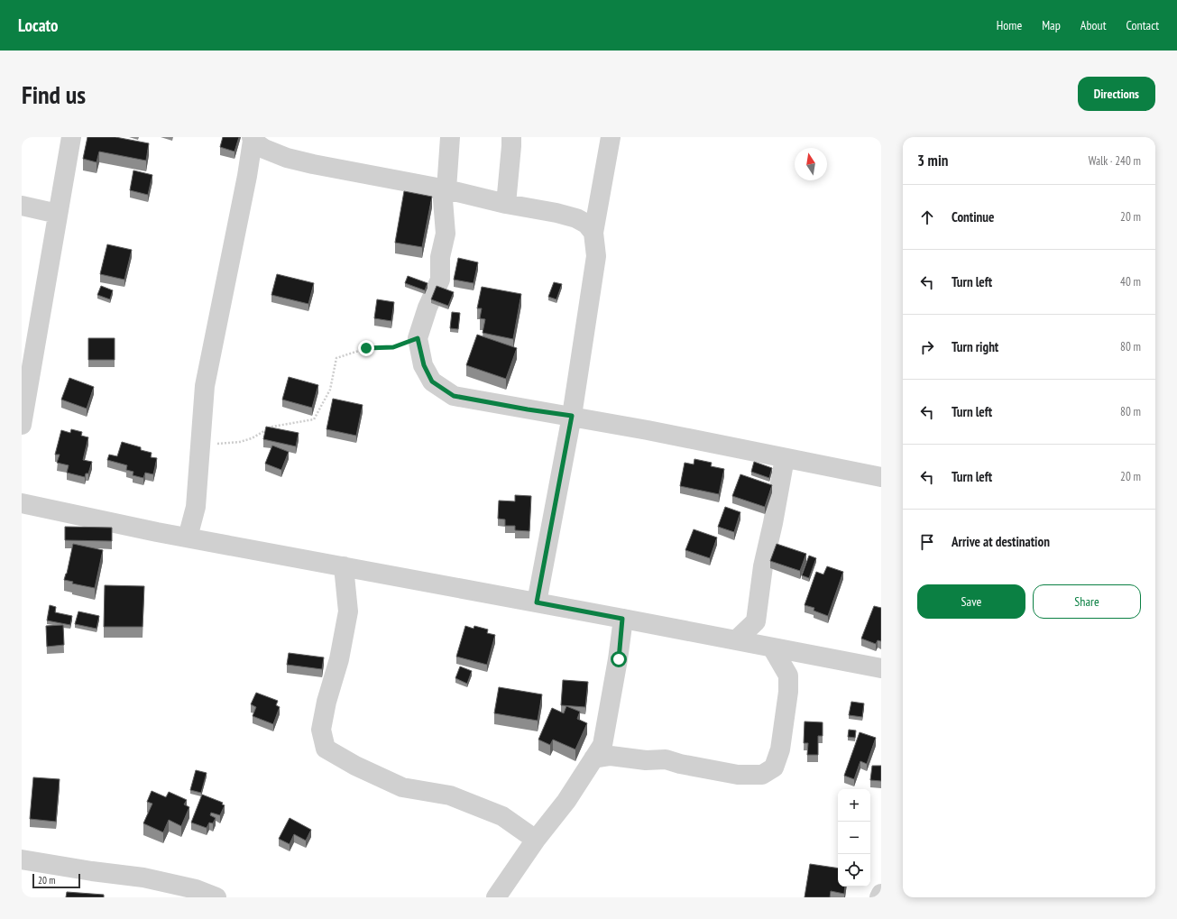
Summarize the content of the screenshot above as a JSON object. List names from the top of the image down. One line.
{"scale_bar":"20 m","north":"top","page":{"header":"Locato","nav":["Home","Map","About","Contact"],"buttons":["Directions",["Save","Share"]],"title":"Find us","heading":["3 min","Walk · 240 m"],"list":[["Continue","20 m"],["Turn left","40 m"],["Turn right","80 m"],["Turn left","80 m"],["Turn left","20 m"],"Arrive at destination"],"map_buttons":["+","−"],"scale":"20 m"}}
